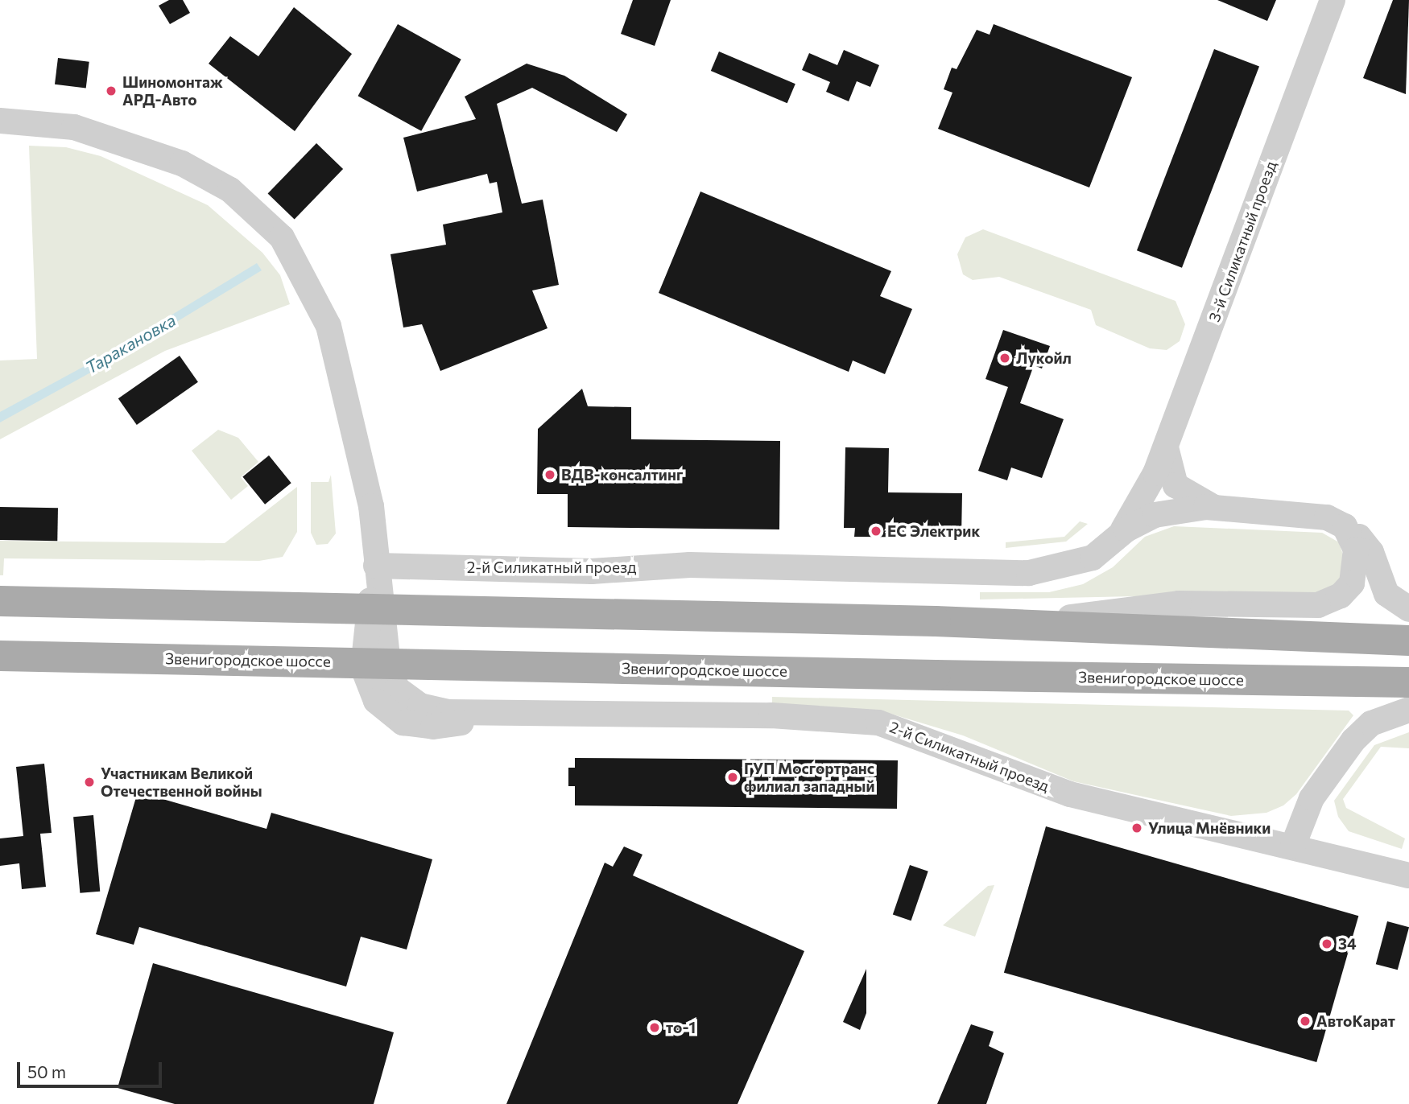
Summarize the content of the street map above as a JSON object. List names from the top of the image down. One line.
{"streets":{"main road":["Звенигородское шоссе"],"street":["3-й Силикатный проезд","2-й Силикатный проезд"]},"crossings":[["3-й Силикатный проезд","2-й Силикатный проезд"]],"water":["Таракановка"],"places":["Шиномонтаж АРД-Авто","Лукойл","ВДВ-консалтинг","ЕС Электрик","ГУП Мосгортранс филиал западный","Участникам Великой Отечественной войны","Улица Мнёвники","34","АвтоКарат","то-1"],"scale_bar":"50 m"}
